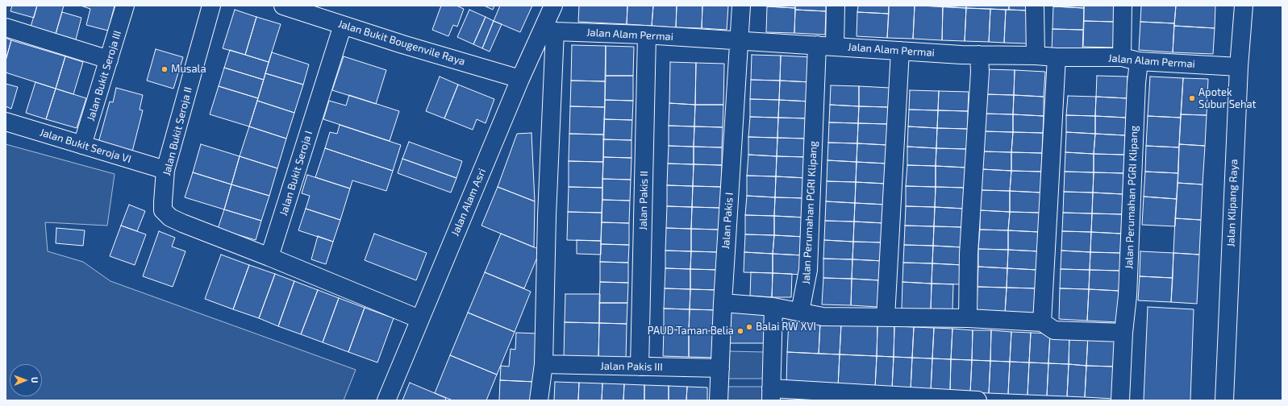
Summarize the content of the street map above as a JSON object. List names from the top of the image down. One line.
{"streets":{"street":["Jalan Alam Permai","Jalan Bukit Bougenvile Raya","Jalan Bukit Seroja III","Jalan Bukit Seroja II","Jalan Bukit Seroja VI","Jalan Bukit Seroja I","Jalan Perumahan PGRI Klipang","Jalan Pakis II","Jalan Alam Asri","Jalan Klipang Raya","Jalan Pakis I","Jalan Pakis III"]},"crossings":[["Jalan Alam Permai","Jalan Perumahan PGRI Klipang"],["Jalan Alam Permai","Jalan Pakis II"],["Jalan Alam Permai","Jalan Alam Asri"],["Jalan Alam Permai","Jalan Klipang Raya"],["Jalan Alam Permai","Jalan Pakis I"],["Jalan Bukit Bougenvile Raya","Jalan Bukit Seroja I"],["Jalan Bukit Bougenvile Raya","Jalan Alam Asri"],["Jalan Bukit Seroja III","Jalan Bukit Seroja VI"],["Jalan Bukit Seroja II","Jalan Bukit Seroja VI"],["Jalan Bukit Seroja II","Jalan Bukit Seroja I"],["Jalan Pakis II","Jalan Pakis III"],["Jalan Pakis I","Jalan Pakis III"]],"places":["Musala","Apotek Subur Sehat","Balai RW XVI","PAUD Taman Belia"],"north":"right"}
